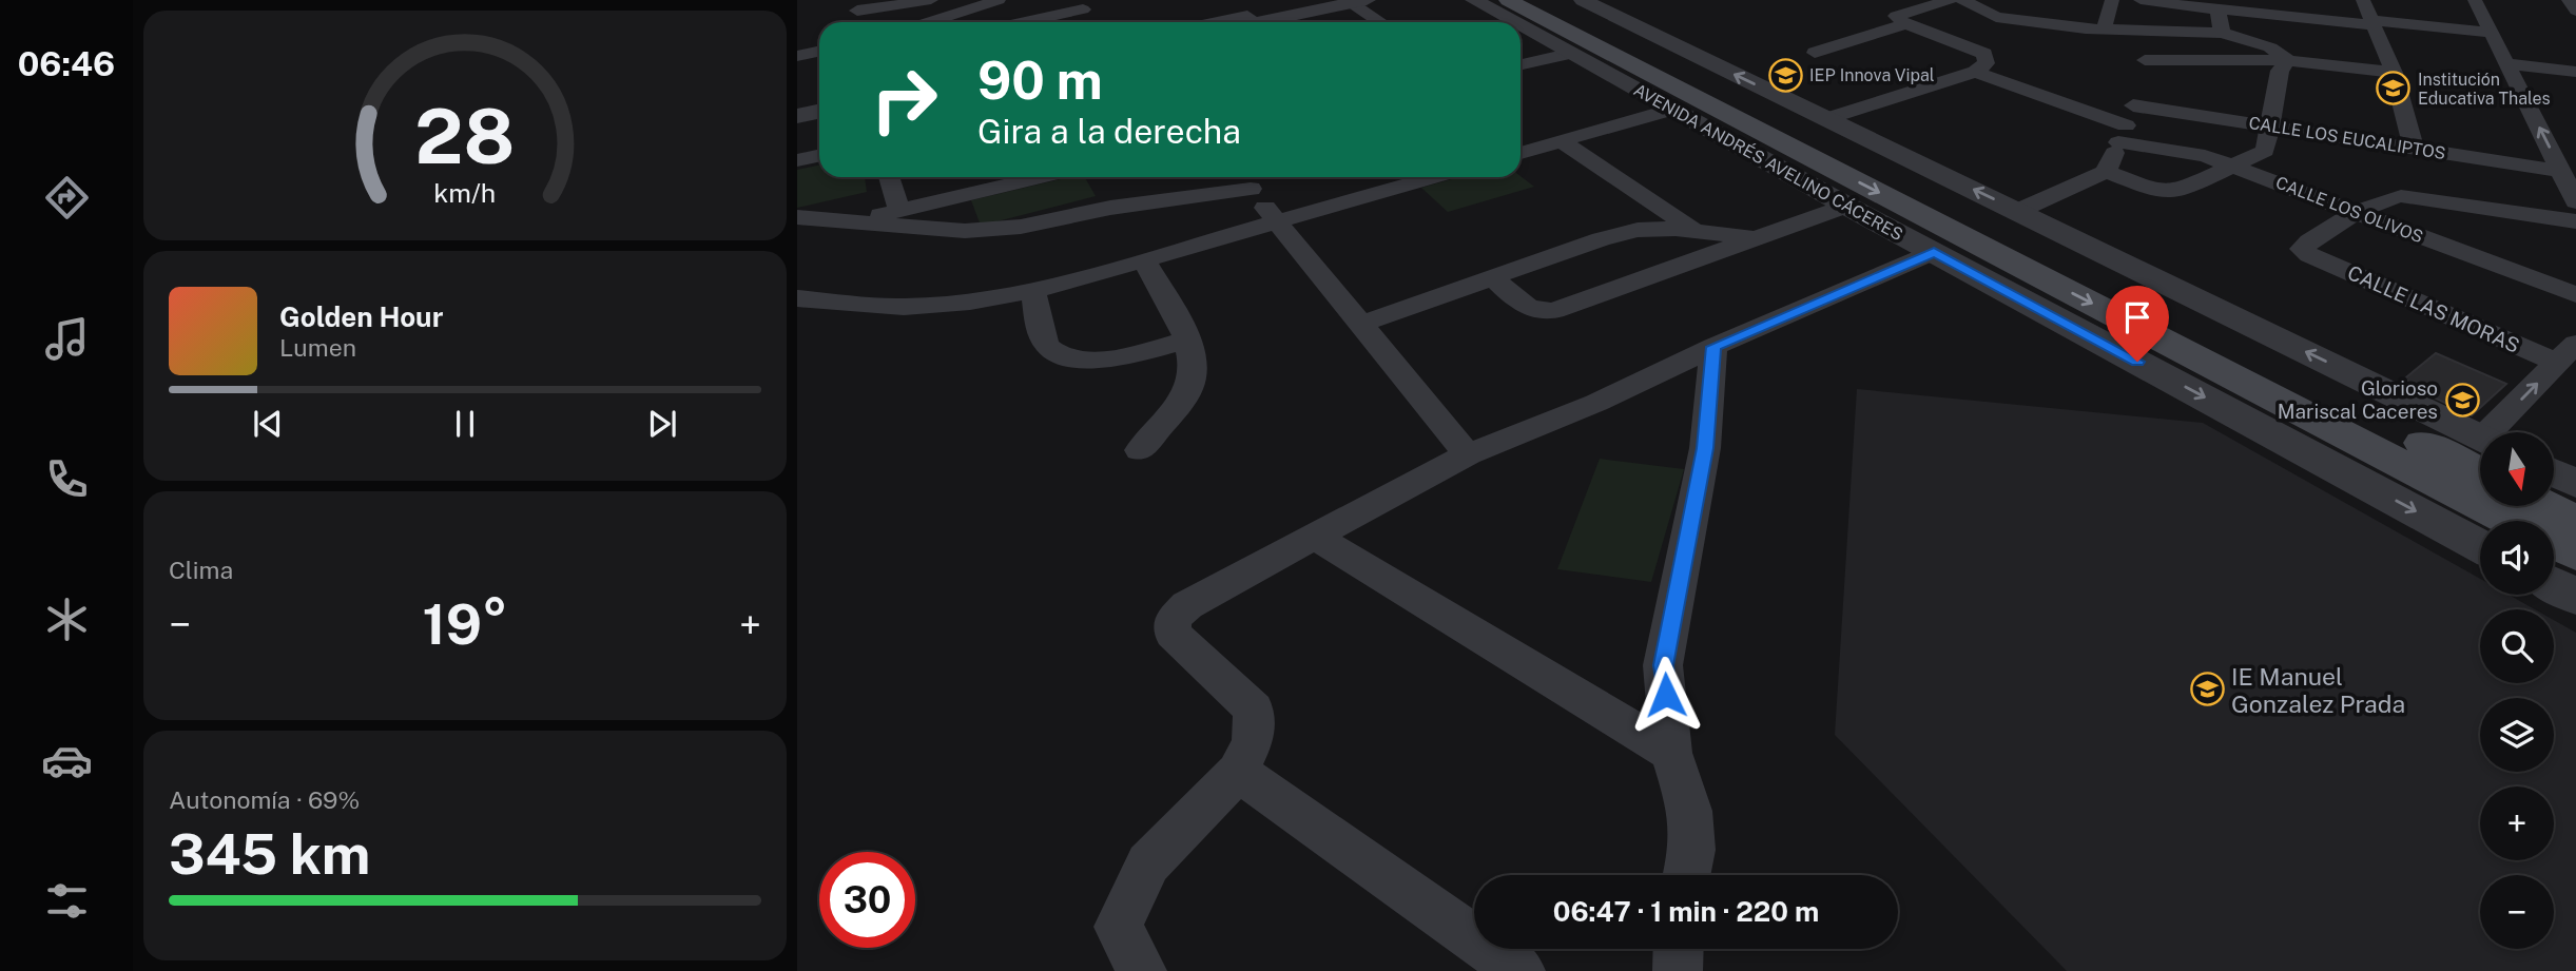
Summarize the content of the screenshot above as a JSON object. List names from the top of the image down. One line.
{"streets":{"main road":["AVENIDA ANDRÉS AVELINO CÁCERES"],"street":["CALLE LOS EUCALIPTOS","CALLE LOS OLIVOS","CALLE LAS MORAS"]},"crossings":[["CALLE LOS EUCALIPTOS","CALLE LOS OLIVOS"],["CALLE LOS OLIVOS","CALLE LAS MORAS"]],"places":{"school or university":["IEP Innova Vipal","Institución Educativa Thales","Glorioso Mariscal Caceres","IE Manuel Gonzalez Prada"]},"north":"bottom","page":{"tabs":"06:46","turn":["90 m","Gira a la derecha"],"song":["Golden Hour","Lumen"],"map_buttons":["+","−"],"tile":["Clima",["Autonomía · 69%","345 km"]],"heat":["−","19°","+"],"limit":"30","trip":"06:47 · 1 min · 220 m","gauge":["28","km/h"]}}
